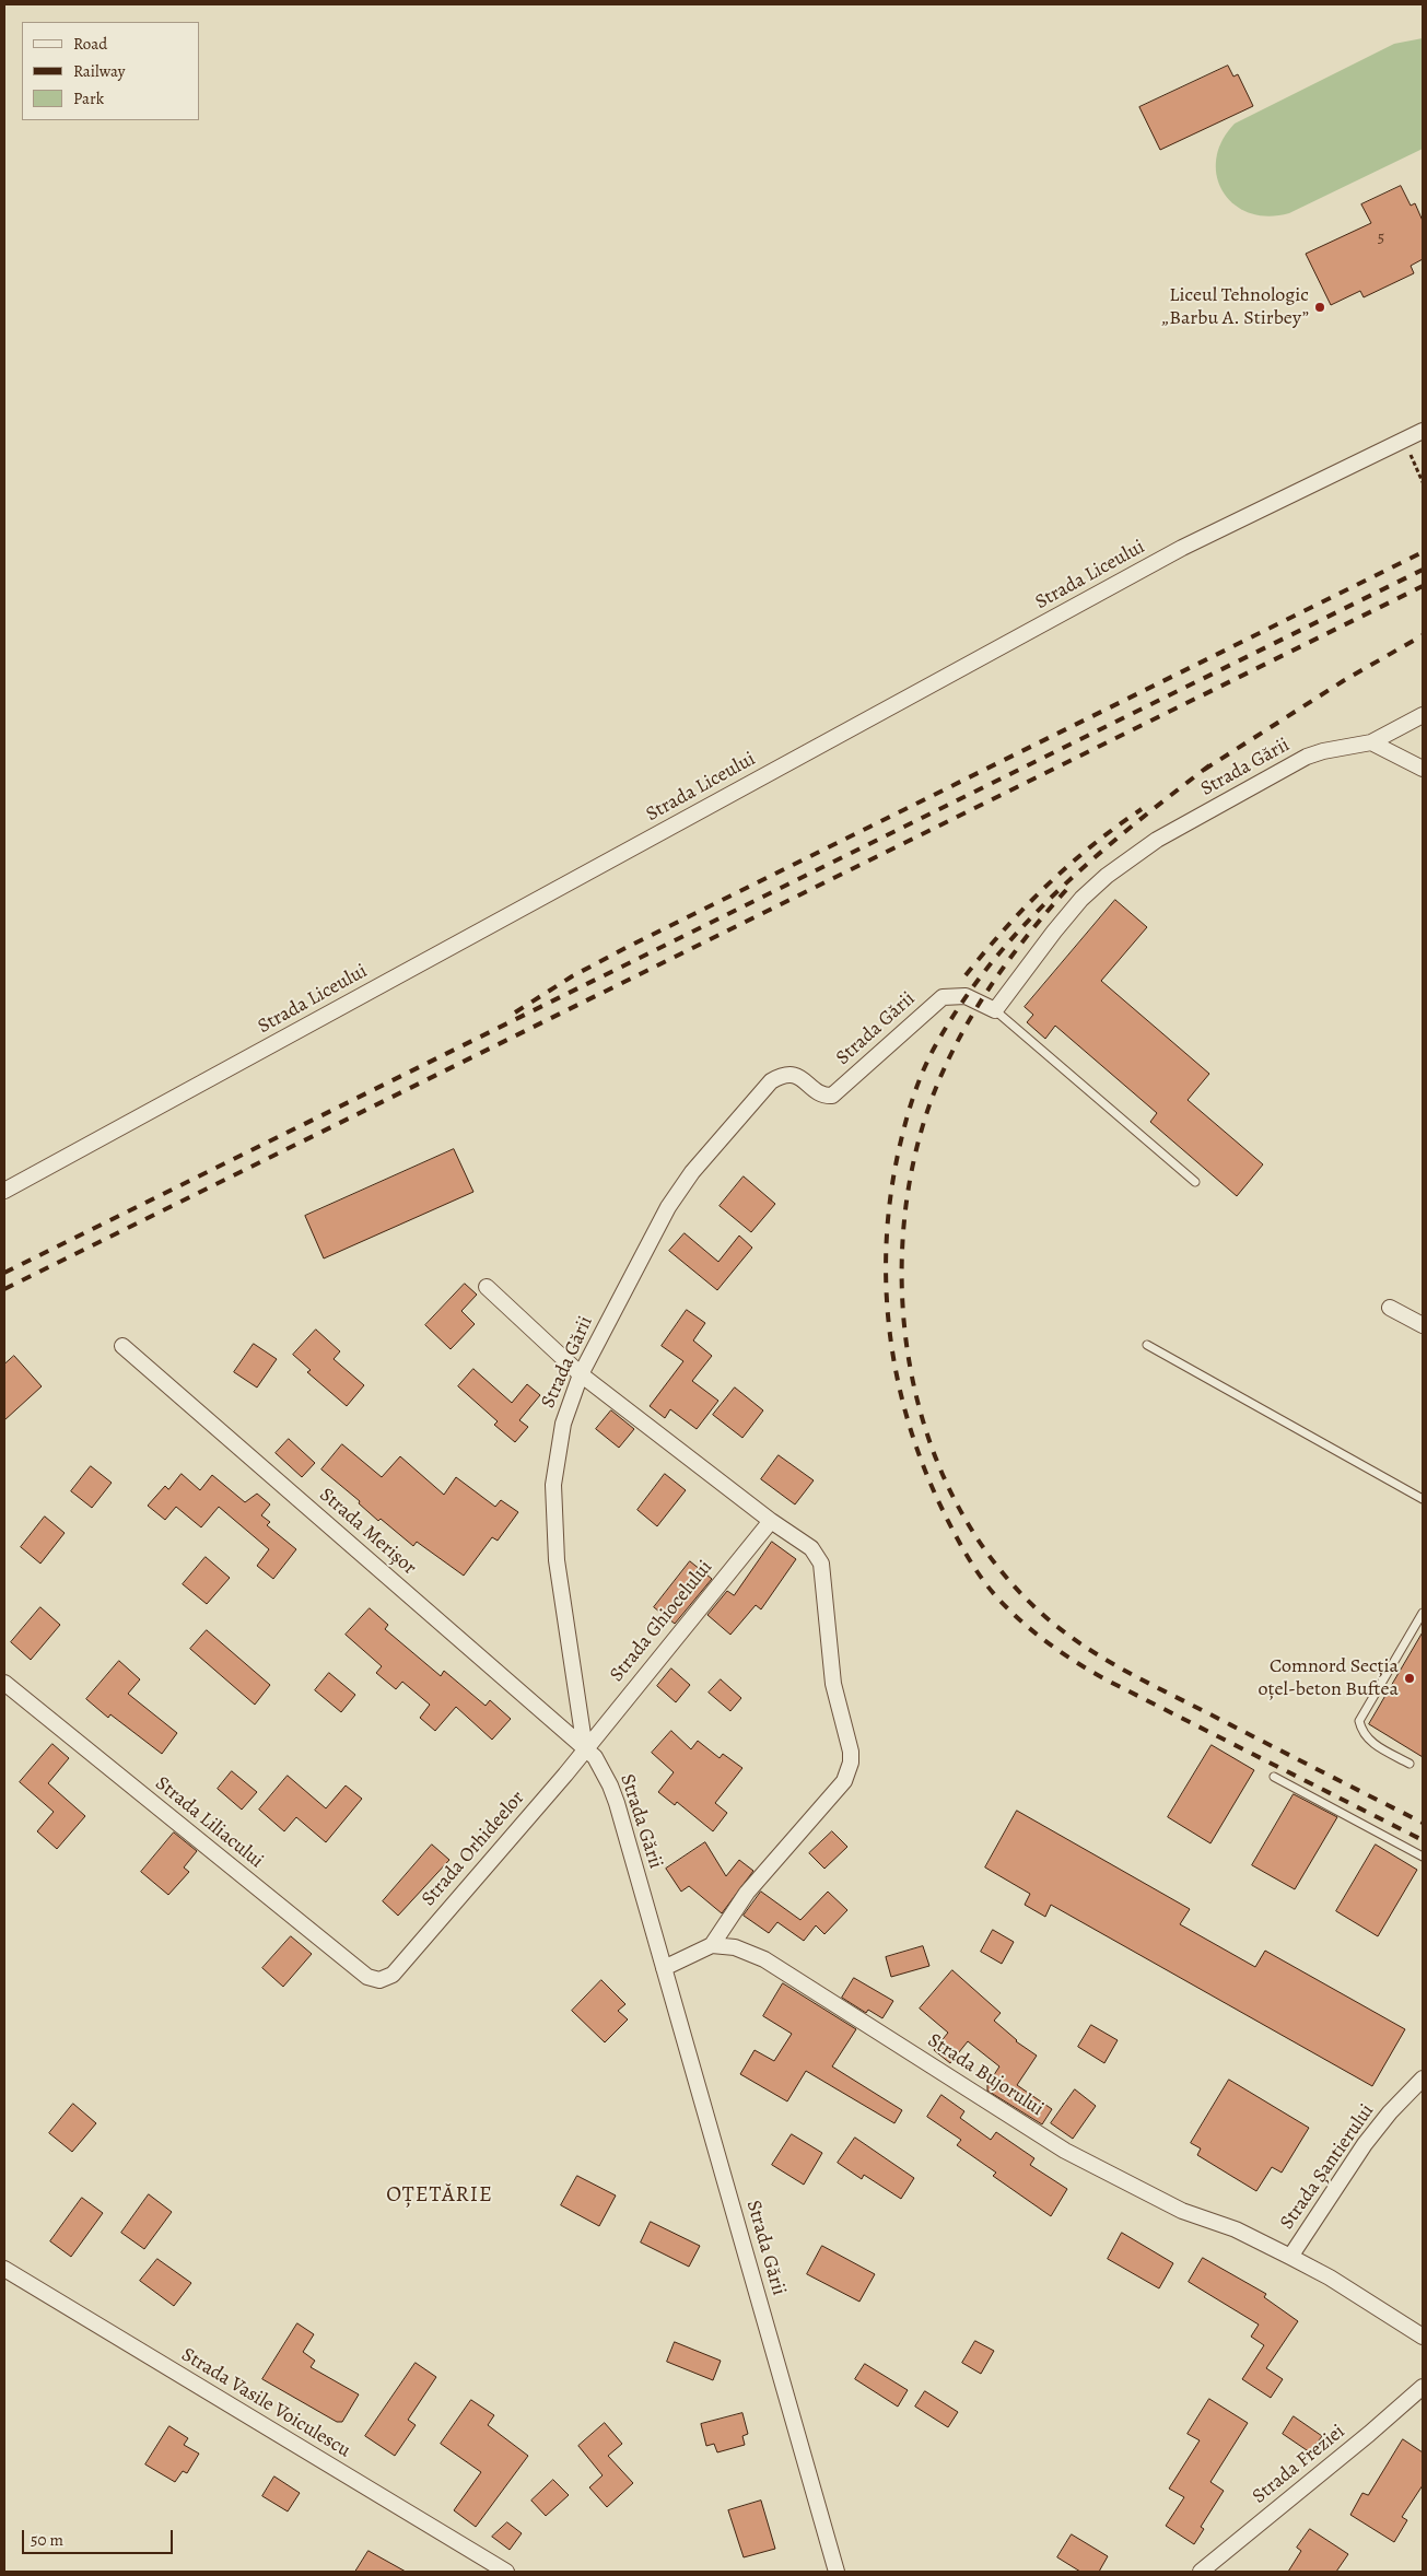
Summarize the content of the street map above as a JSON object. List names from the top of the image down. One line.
{"streets":{"street":["Strada Liceului","Strada Gării","Strada Merișor","Strada Ghiocelului","Strada Liliacului","Strada Orhideelor","Strada Bujorului","Strada Șantierului","Strada Vasile Voiculescu","Strada Freziei"]},"crossings":[["Strada Gării","Strada Merișor"],["Strada Gării","Strada Ghiocelului"],["Strada Gării","Strada Orhideelor"],["Strada Merișor","Strada Ghiocelului"],["Strada Merișor","Strada Orhideelor"],["Strada Ghiocelului","Strada Orhideelor"],["Strada Liliacului","Strada Orhideelor"],["Strada Bujorului","Strada Șantierului"]],"districts":["OȚETĂRIE"],"places":["Liceul Tehnologic „Barbu A. Stirbey”","Comnord Secția oțel-beton Buftea"],"house_numbers":["5"],"legend":["Road","Railway","Park"],"scale_bar":"50 m"}
